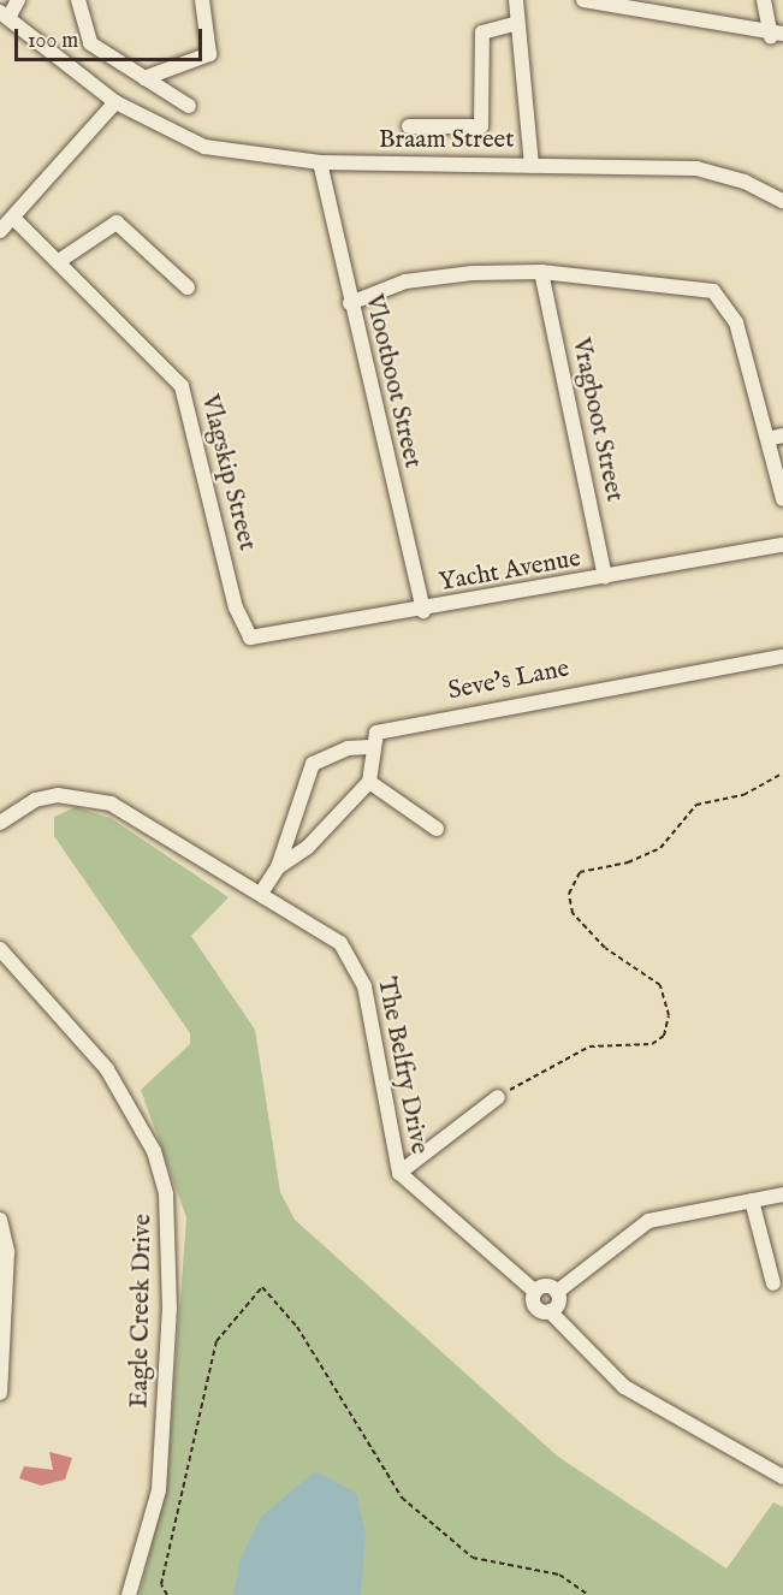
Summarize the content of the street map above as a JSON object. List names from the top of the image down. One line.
{"streets":{"street":["Braam Street","Vlootboot Street","Vragboot Street","Vlagskip Street","Yacht Avenue","Seve's Lane","The Belfry Drive","Eagle Creek Drive"]},"crossings":[["Braam Street","Vlootboot Street"],["Vlootboot Street","Yacht Avenue"],["Vragboot Street","Yacht Avenue"],["Vlagskip Street","Yacht Avenue"]],"scale_bar":"100 m"}
